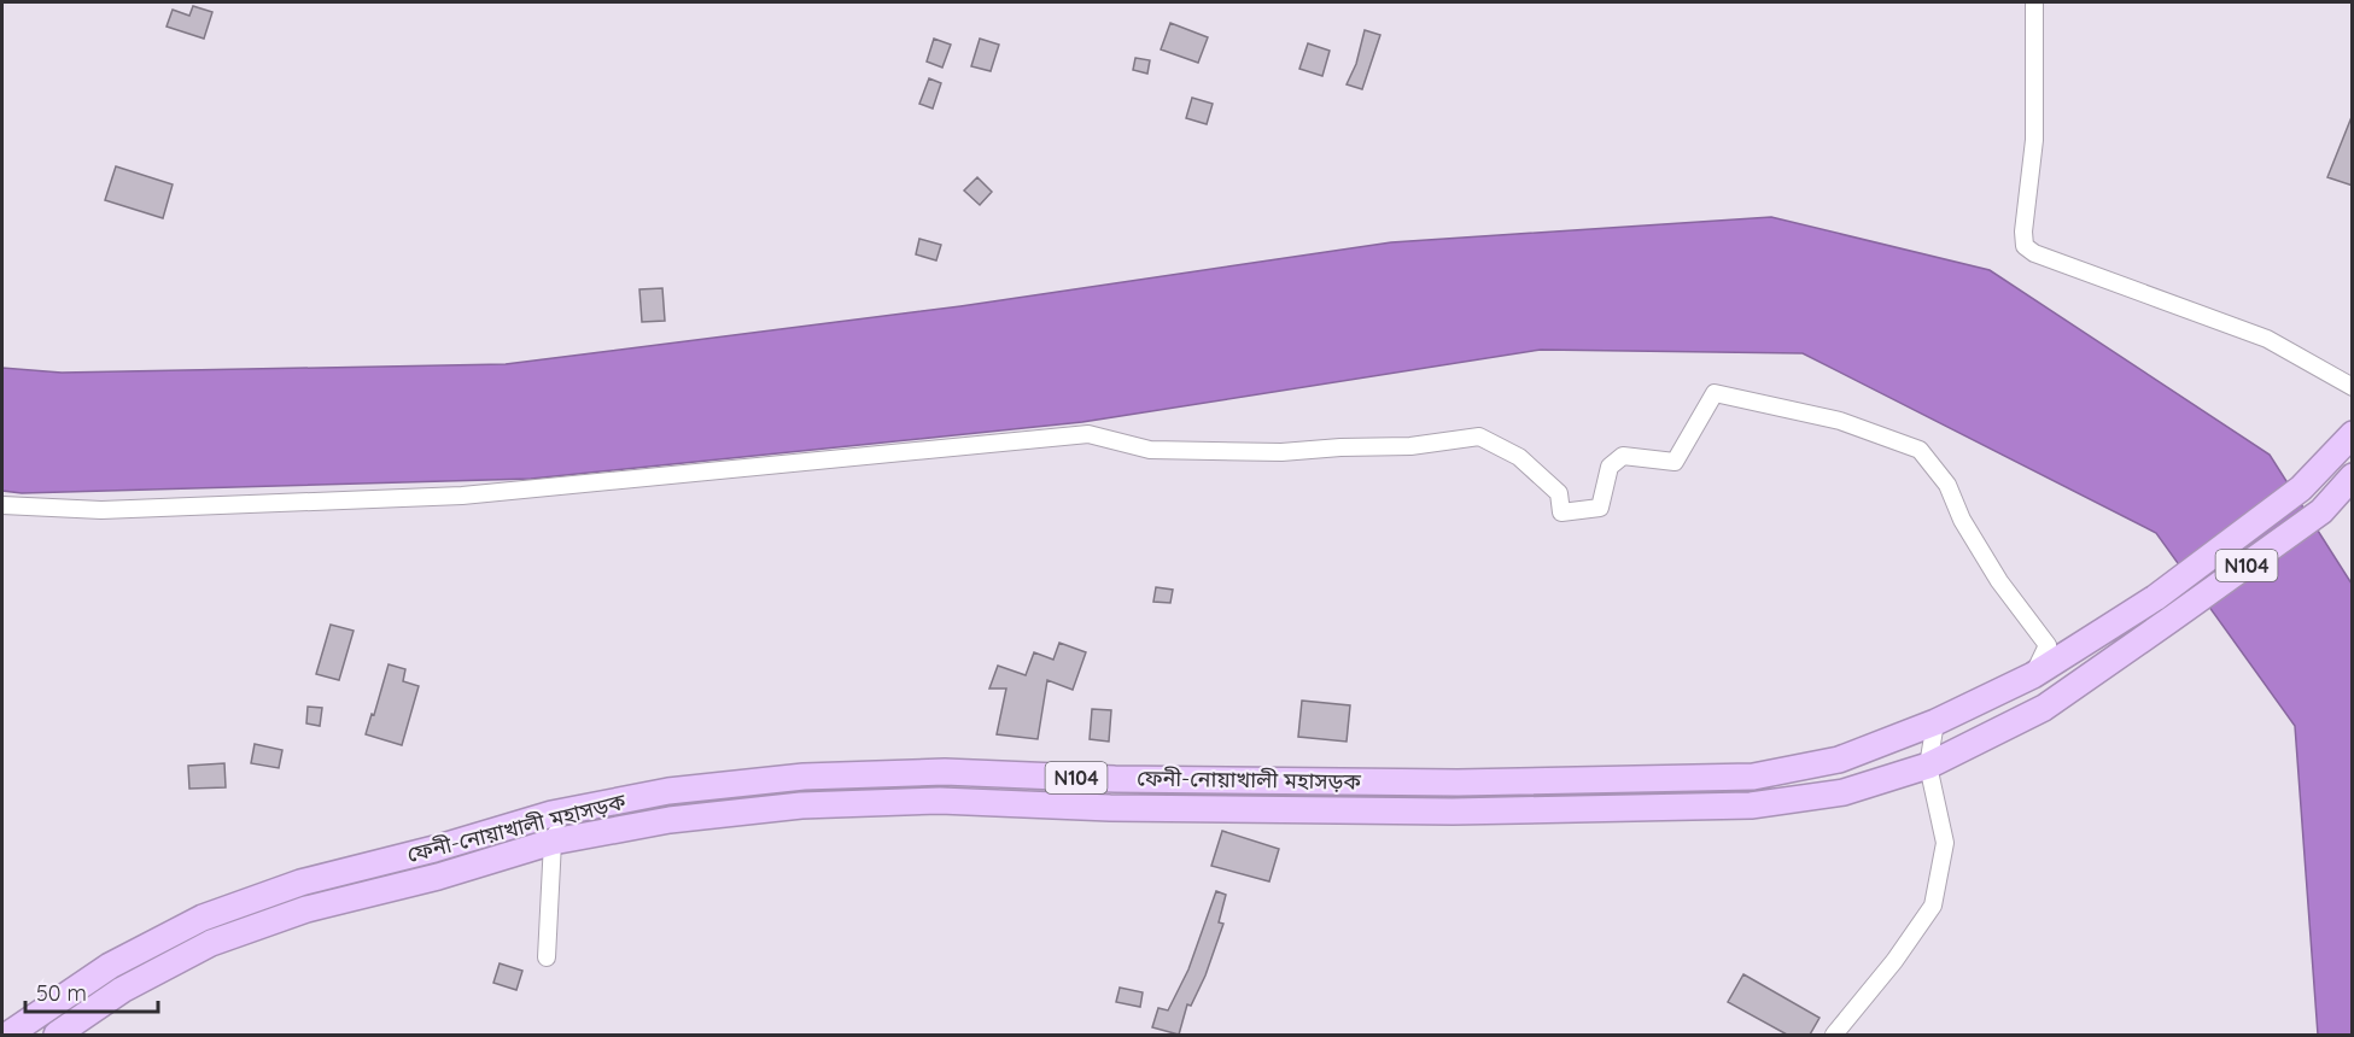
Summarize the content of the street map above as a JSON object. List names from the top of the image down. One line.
{"streets":{"highway":["N104","ফেনী-নোয়াখালী মহাসড়ক"]},"scale_bar":"50 m"}
